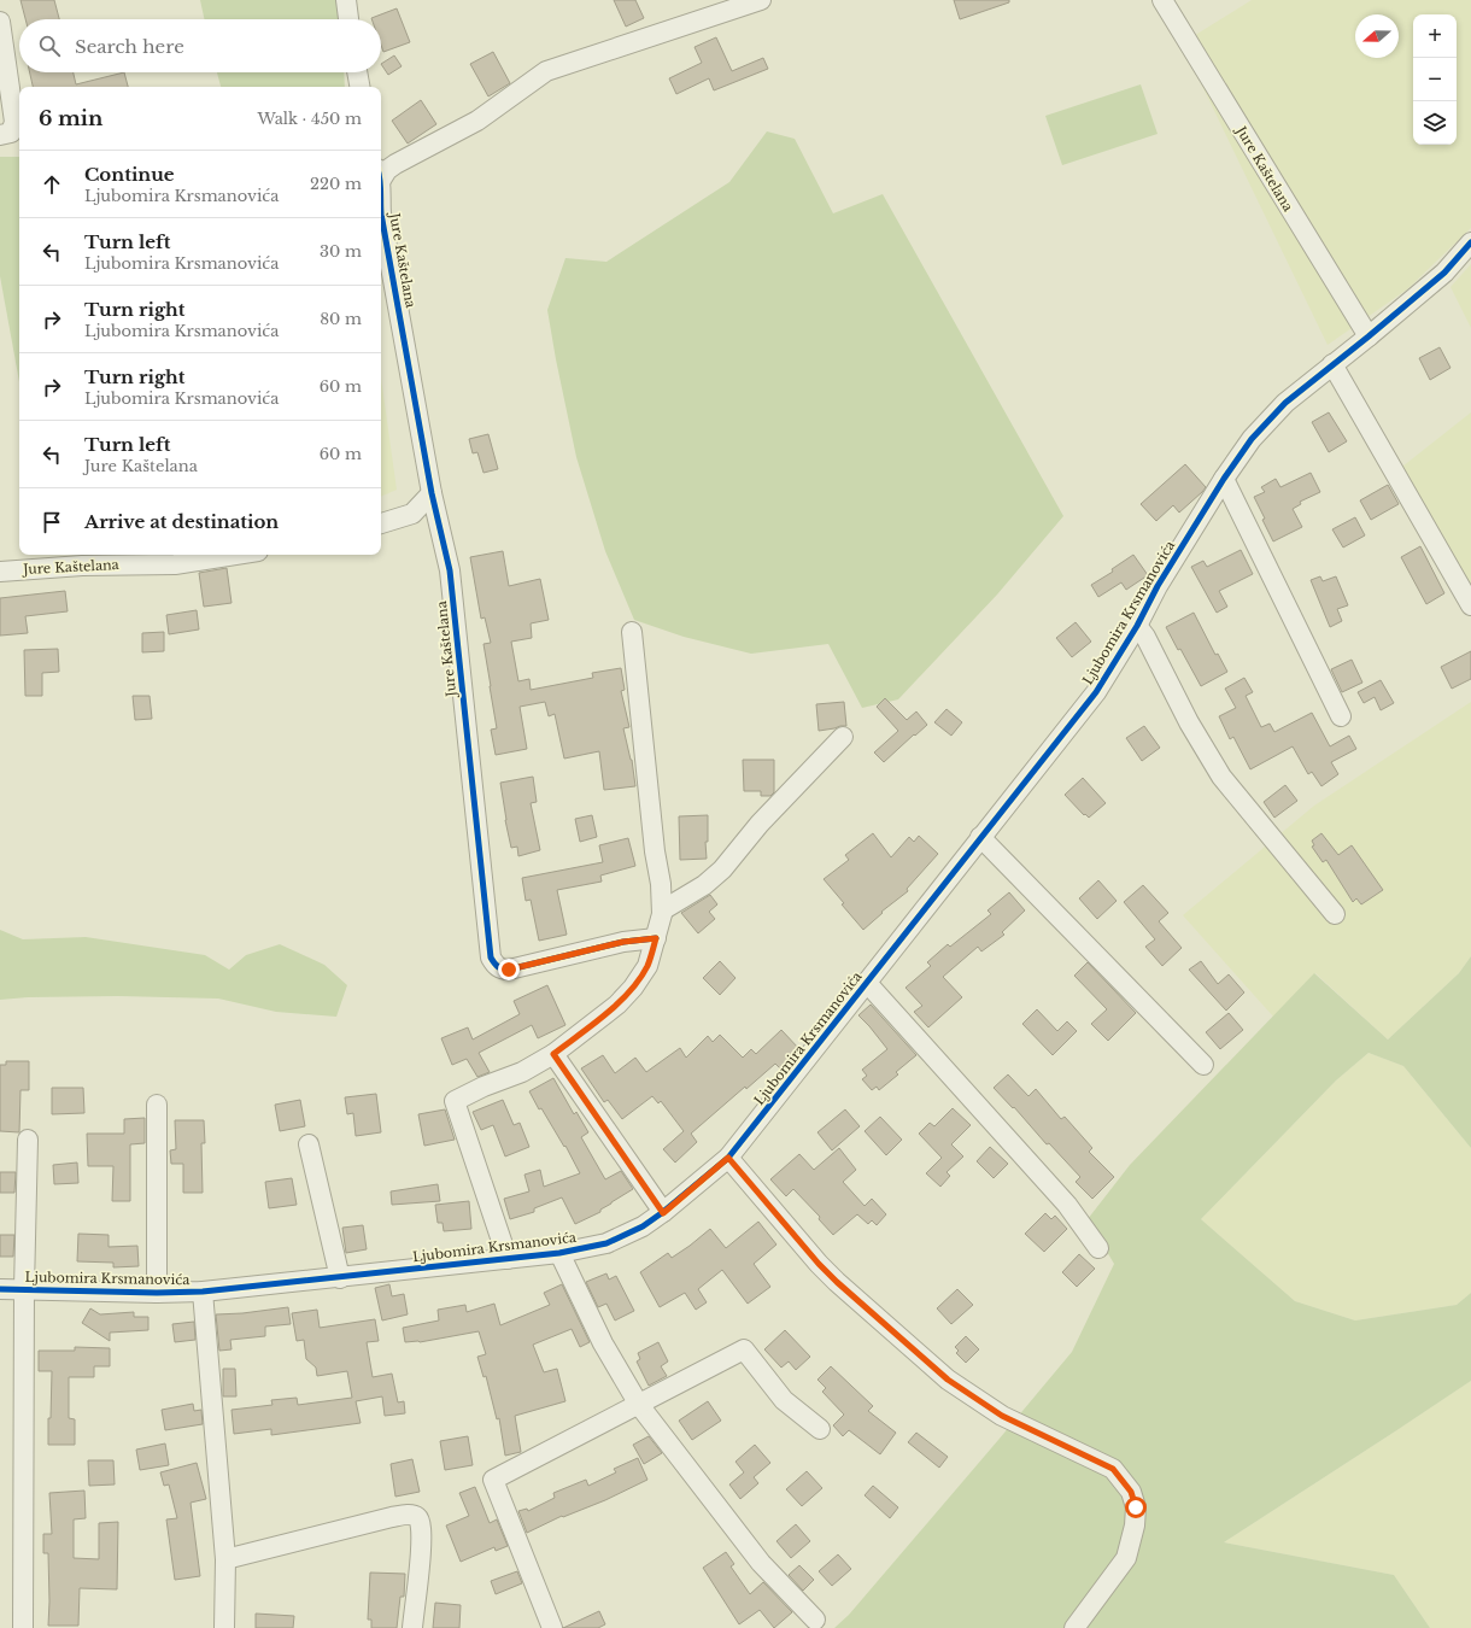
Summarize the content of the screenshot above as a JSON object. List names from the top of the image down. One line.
{"streets":{"street":["Jure Kaštelana","Ljubomira Krsmanovića"]},"crossings":[["Jure Kaštelana","Ljubomira Krsmanovića"]],"north":"left","page":{"map_buttons":["+","−"],"search":"Search here","heading":["6 min","Walk · 450 m"],"list":[["Continue","Ljubomira Krsmanovića","220 m"],["Turn left","Ljubomira Krsmanovića","30 m"],["Turn right","Ljubomira Krsmanovića","80 m"],["Turn right","Ljubomira Krsmanovića","60 m"],["Turn left","Jure Kaštelana","60 m"],"Arrive at destination"]}}
